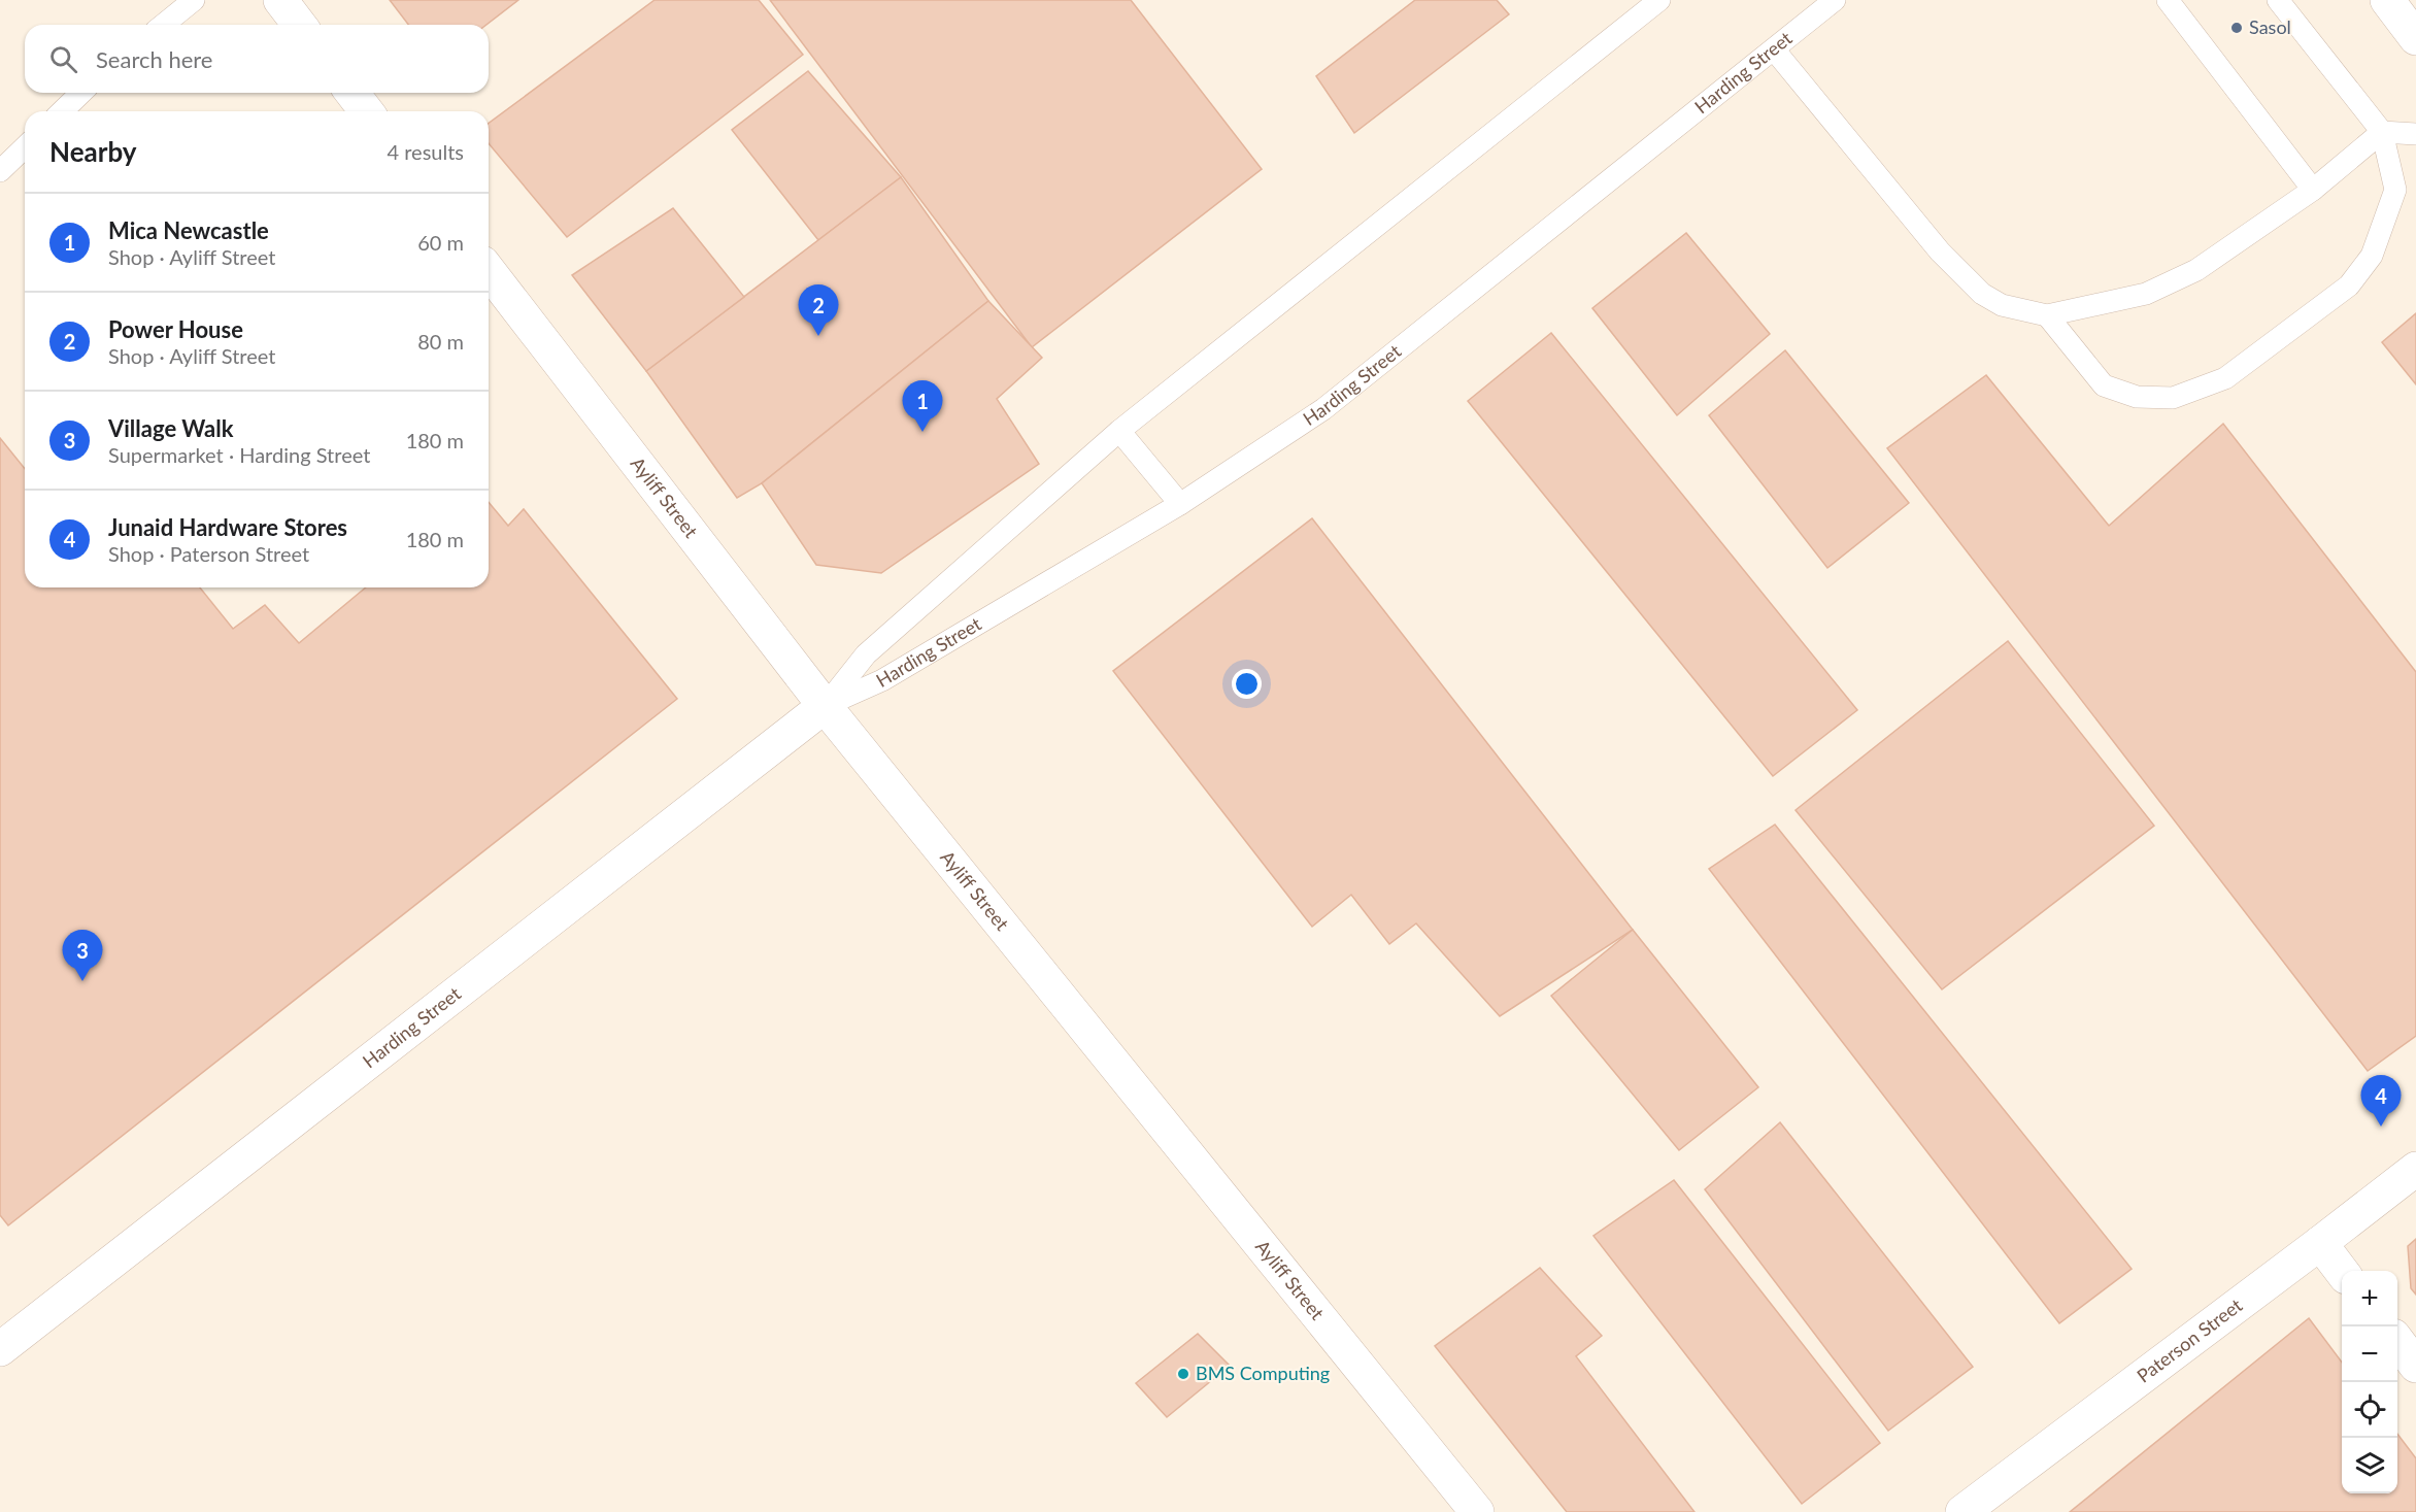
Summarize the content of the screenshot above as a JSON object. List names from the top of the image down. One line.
{"streets":{"street":["Harding Street","Ayliff Street","Paterson Street"]},"crossings":[["Harding Street","Ayliff Street"]],"places":["Sasol","BMS Computing"],"page":{"search":"Search here","heading":["Nearby","4 results"],"list":[{"mark":"1","name":"Mica Newcastle","note":"Shop · Ayliff Street","value":"60 m"},{"mark":"2","name":"Power House","note":"Shop · Ayliff Street","value":"80 m"},{"mark":"3","name":"Village Walk","note":"Supermarket · Harding Street","value":"180 m"},{"mark":"4","name":"Junaid Hardware Stores","note":"Shop · Paterson Street","value":"180 m"}],"pins":["2","1","3","4"],"map_buttons":["+","−"]}}
